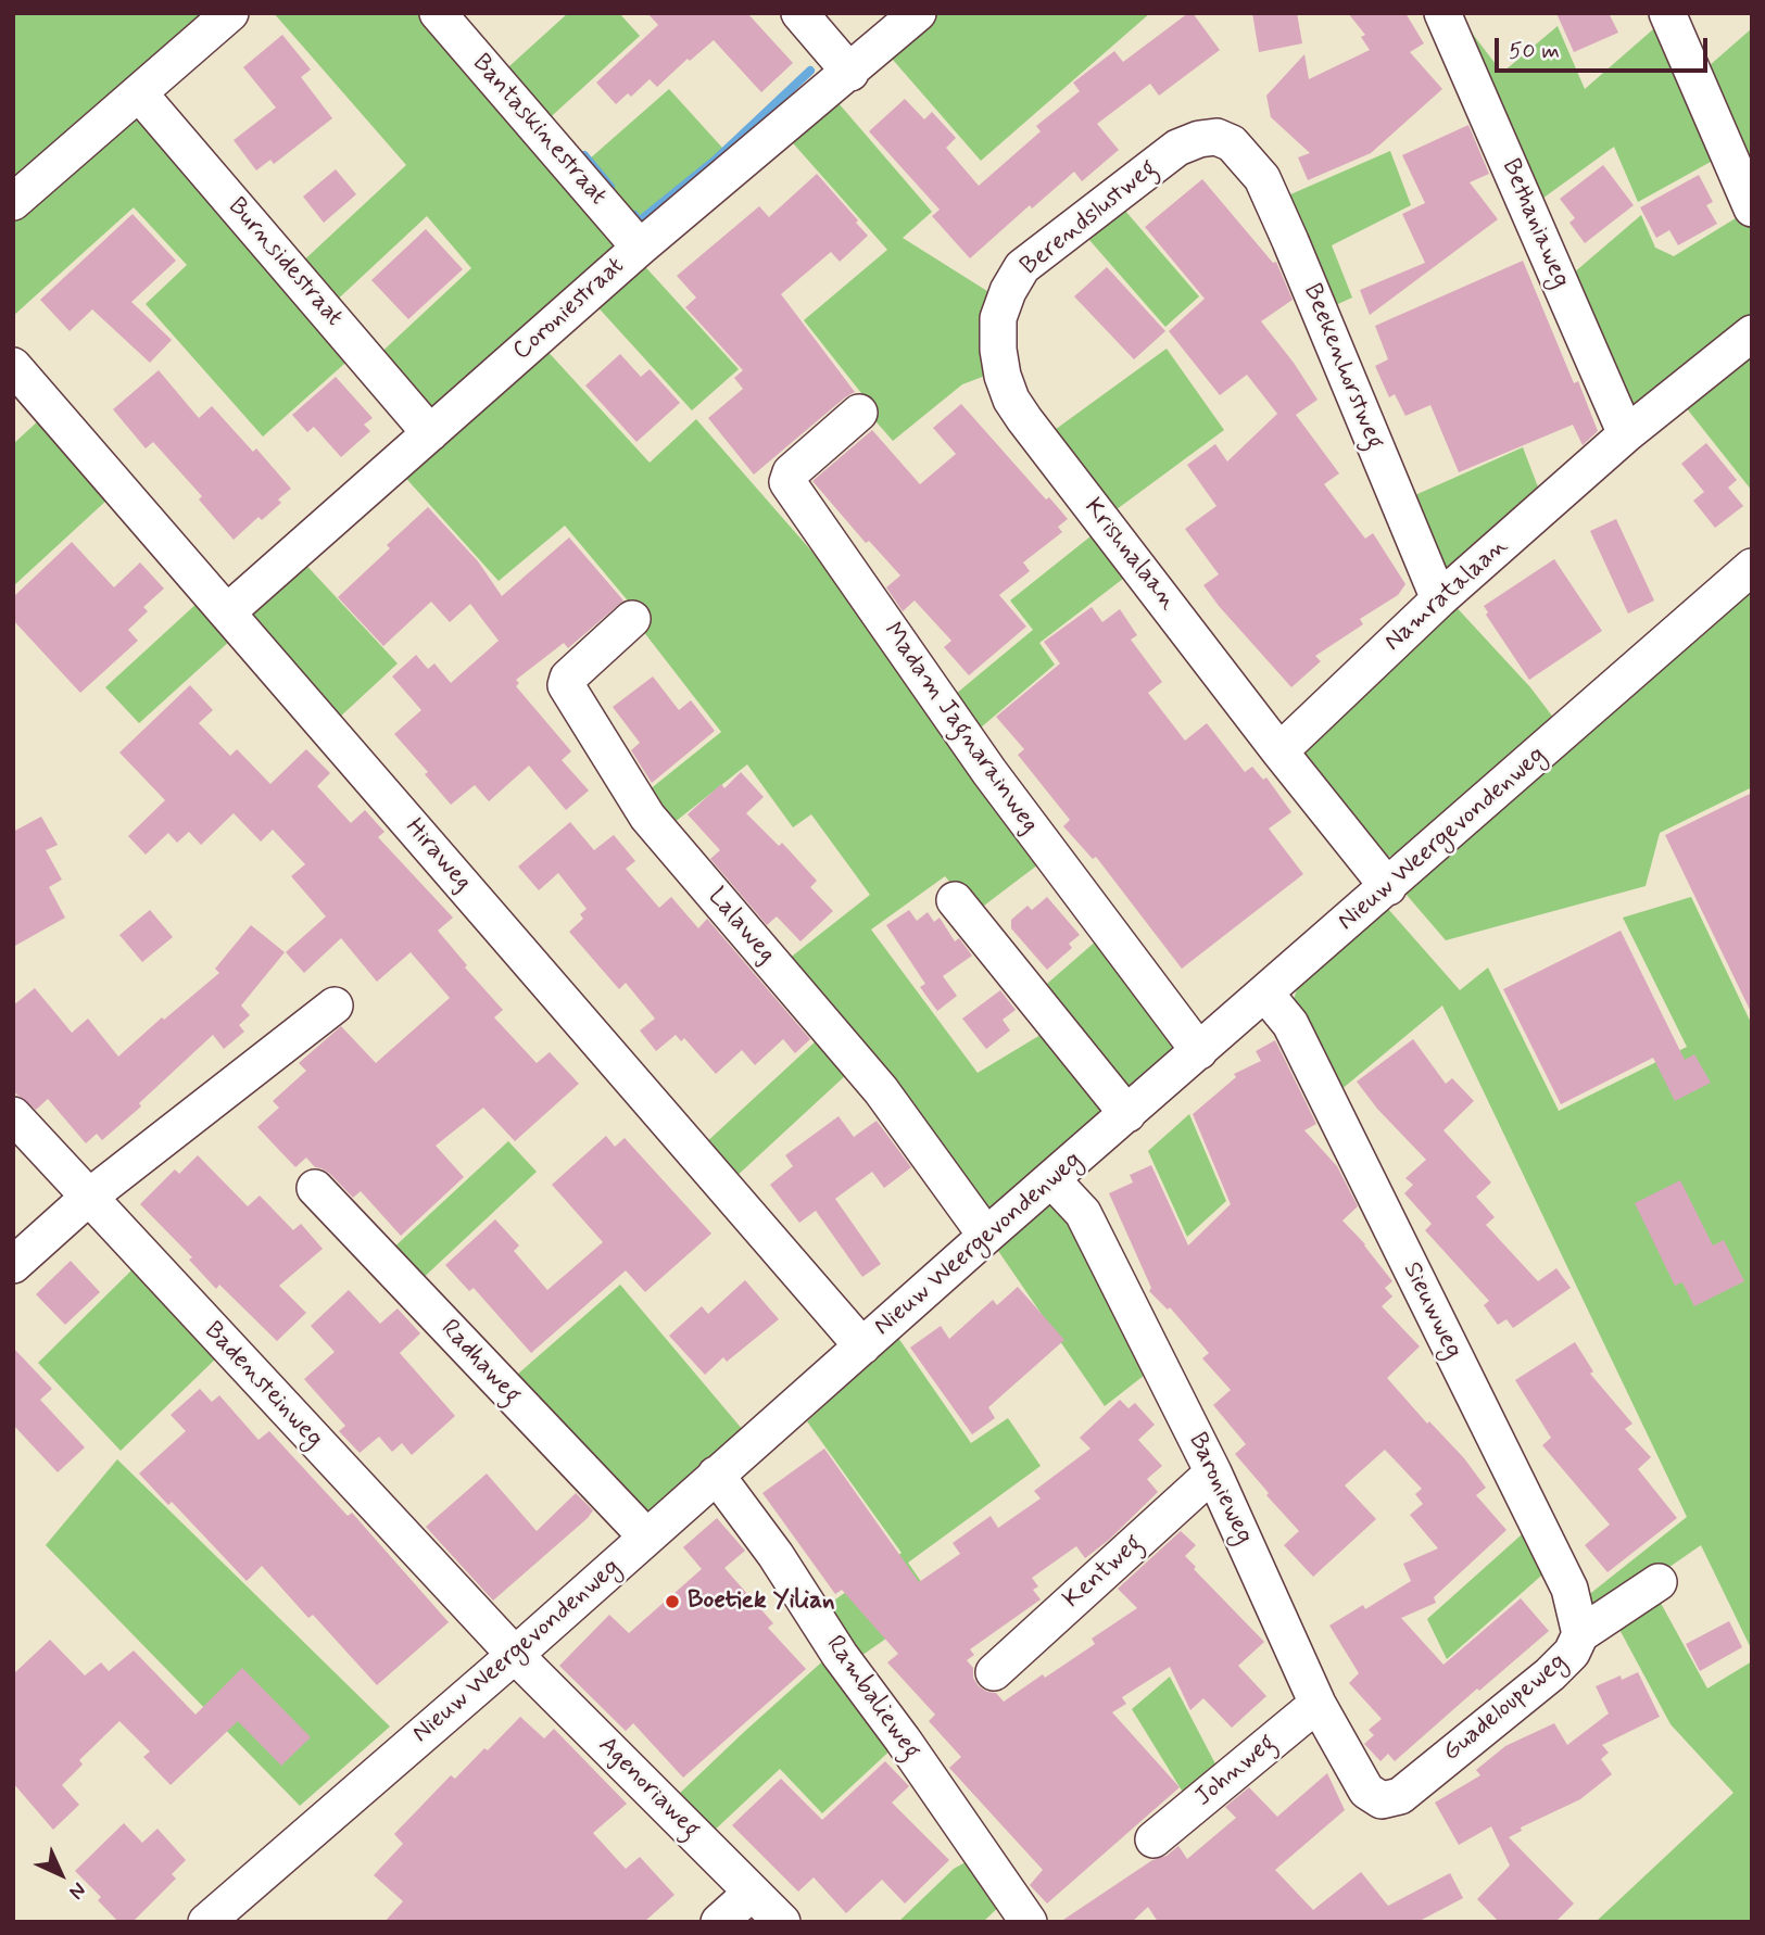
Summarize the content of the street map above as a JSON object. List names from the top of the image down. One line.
{"streets":{"street":["Bantaskinestraat","Berendslustweg","Bethaniaweg","Burnsidestraat","Coroniestraat","Beekenhorstweg","Krishnalaan","Namratalaan","Madam Jagnarainweg","Nieuw Weergevondenweg","Hiraweg","Lalaweg","Sieuwweg","Radhaweg","Badensteinweg","Baronieweg","Kentweg","Rambalieweg","Guadeloupeweg","Johnweg","Agenoriaweg"]},"crossings":[["Bantaskinestraat","Coroniestraat"],["Berendslustweg","Beekenhorstweg"],["Berendslustweg","Krishnalaan"],["Bethaniaweg","Namratalaan"],["Burnsidestraat","Coroniestraat"],["Coroniestraat","Hiraweg"],["Beekenhorstweg","Namratalaan"],["Krishnalaan","Namratalaan"],["Madam Jagnarainweg","Nieuw Weergevondenweg"],["Nieuw Weergevondenweg","Hiraweg"],["Nieuw Weergevondenweg","Lalaweg"],["Nieuw Weergevondenweg","Sieuwweg"],["Nieuw Weergevondenweg","Radhaweg"],["Nieuw Weergevondenweg","Badensteinweg"],["Nieuw Weergevondenweg","Baronieweg"],["Nieuw Weergevondenweg","Rambalieweg"],["Nieuw Weergevondenweg","Agenoriaweg"],["Sieuwweg","Guadeloupeweg"],["Badensteinweg","Agenoriaweg"],["Baronieweg","Kentweg"],["Baronieweg","Guadeloupeweg"],["Baronieweg","Johnweg"]],"places":["Boetiek Yilian"],"scale_bar":"50 m","north":"bottom right"}
